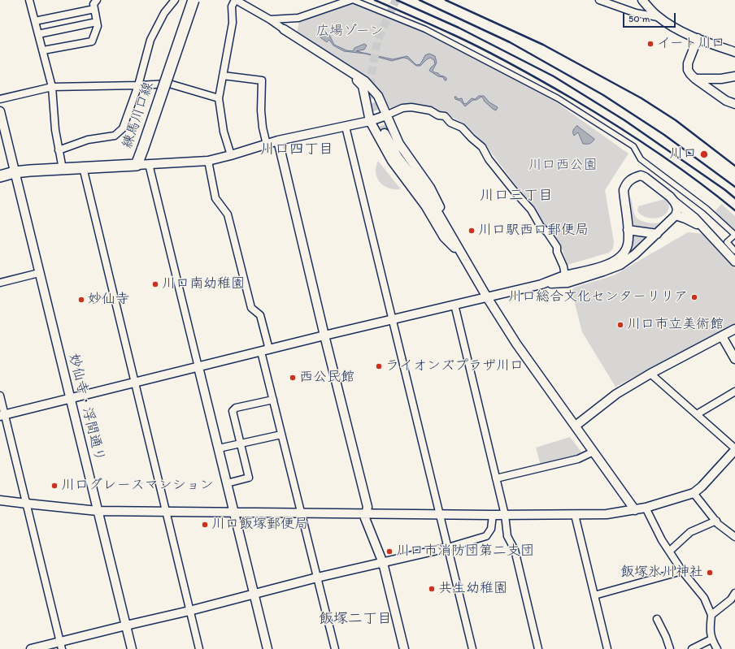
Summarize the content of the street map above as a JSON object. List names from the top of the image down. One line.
{"streets":{"main road":["練馬川口線"],"street":["妙仙寺・浮間通り"]},"crossings":[["練馬川口線","妙仙寺・浮間通り"]],"districts":["川口四丁目","川口三丁目","飯塚二丁目"],"parks":["広場ゾーン","川口西公園"],"places":["イート川口","川口","川口駅西口郵便局","川口南幼稚園","川口総合文化センターリリア","妙仙寺","川口市立美術館","ライオンズプラザ川口","西公民館","川口グレースマンション","川口飯塚郵便局","川口市消防団第二支団","飯塚氷川神社","共生幼稚園"],"scale_bar":"50 m"}
